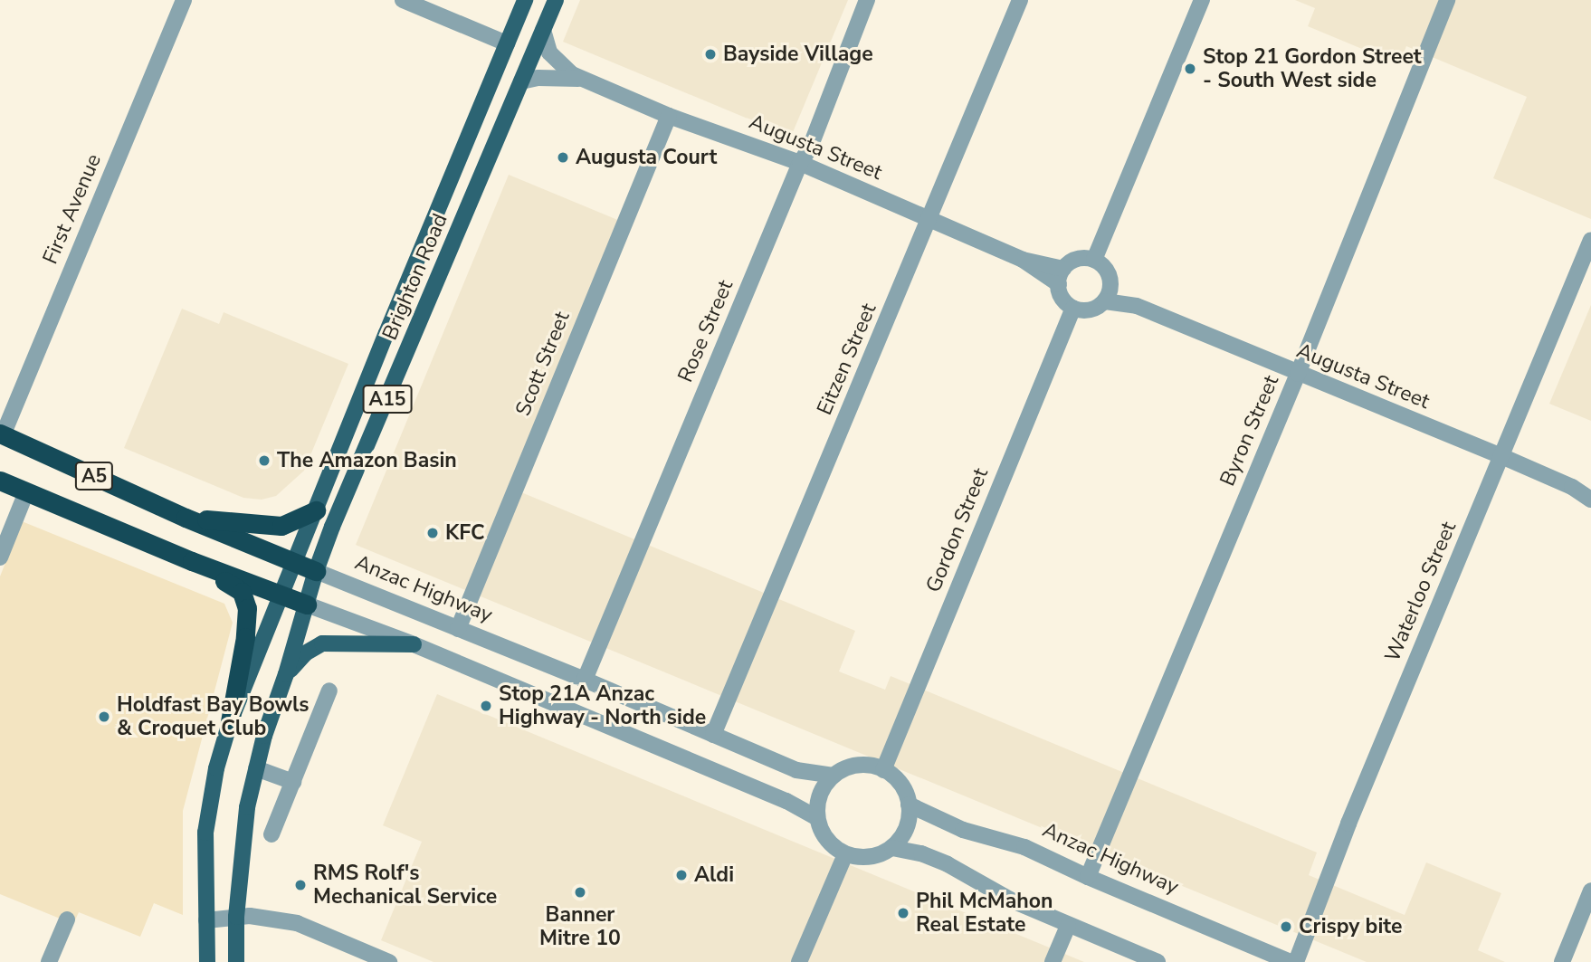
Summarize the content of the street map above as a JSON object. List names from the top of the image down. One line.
{"streets":{"highway":["A5","Anzac Highway"],"main road":["Brighton Road","A15"],"street":["Augusta Street","First Avenue","Rose Street","Eitzen Street","Scott Street","Byron Street","Gordon Street","Waterloo Street"]},"crossings":[["Augusta Street","Brighton Road"],["Augusta Street","Rose Street"],["Augusta Street","Eitzen Street"],["Augusta Street","Scott Street"],["Augusta Street","Byron Street"],["Augusta Street","Gordon Street"],["Augusta Street","Waterloo Street"],["First Avenue","Anzac Highway"],["Brighton Road","A15"],["Brighton Road","Anzac Highway"],["Rose Street","Anzac Highway"],["Eitzen Street","Anzac Highway"],["Scott Street","Anzac Highway"],["A15","A5"],["A15","Anzac Highway"],["Byron Street","Anzac Highway"],["Gordon Street","Anzac Highway"],["Anzac Highway","Waterloo Street"]],"places":["Bayside Village","Stop 21 Gordon Street - South West side","Augusta Court","The Amazon Basin","KFC","Stop 21A Anzac Highway - North side","Holdfast Bay Bowls & Croquet Club","Aldi","RMS Rolf's Mechanical Service","Banner Mitre 10","Phil McMahon Real Estate","Crispy bite"]}
